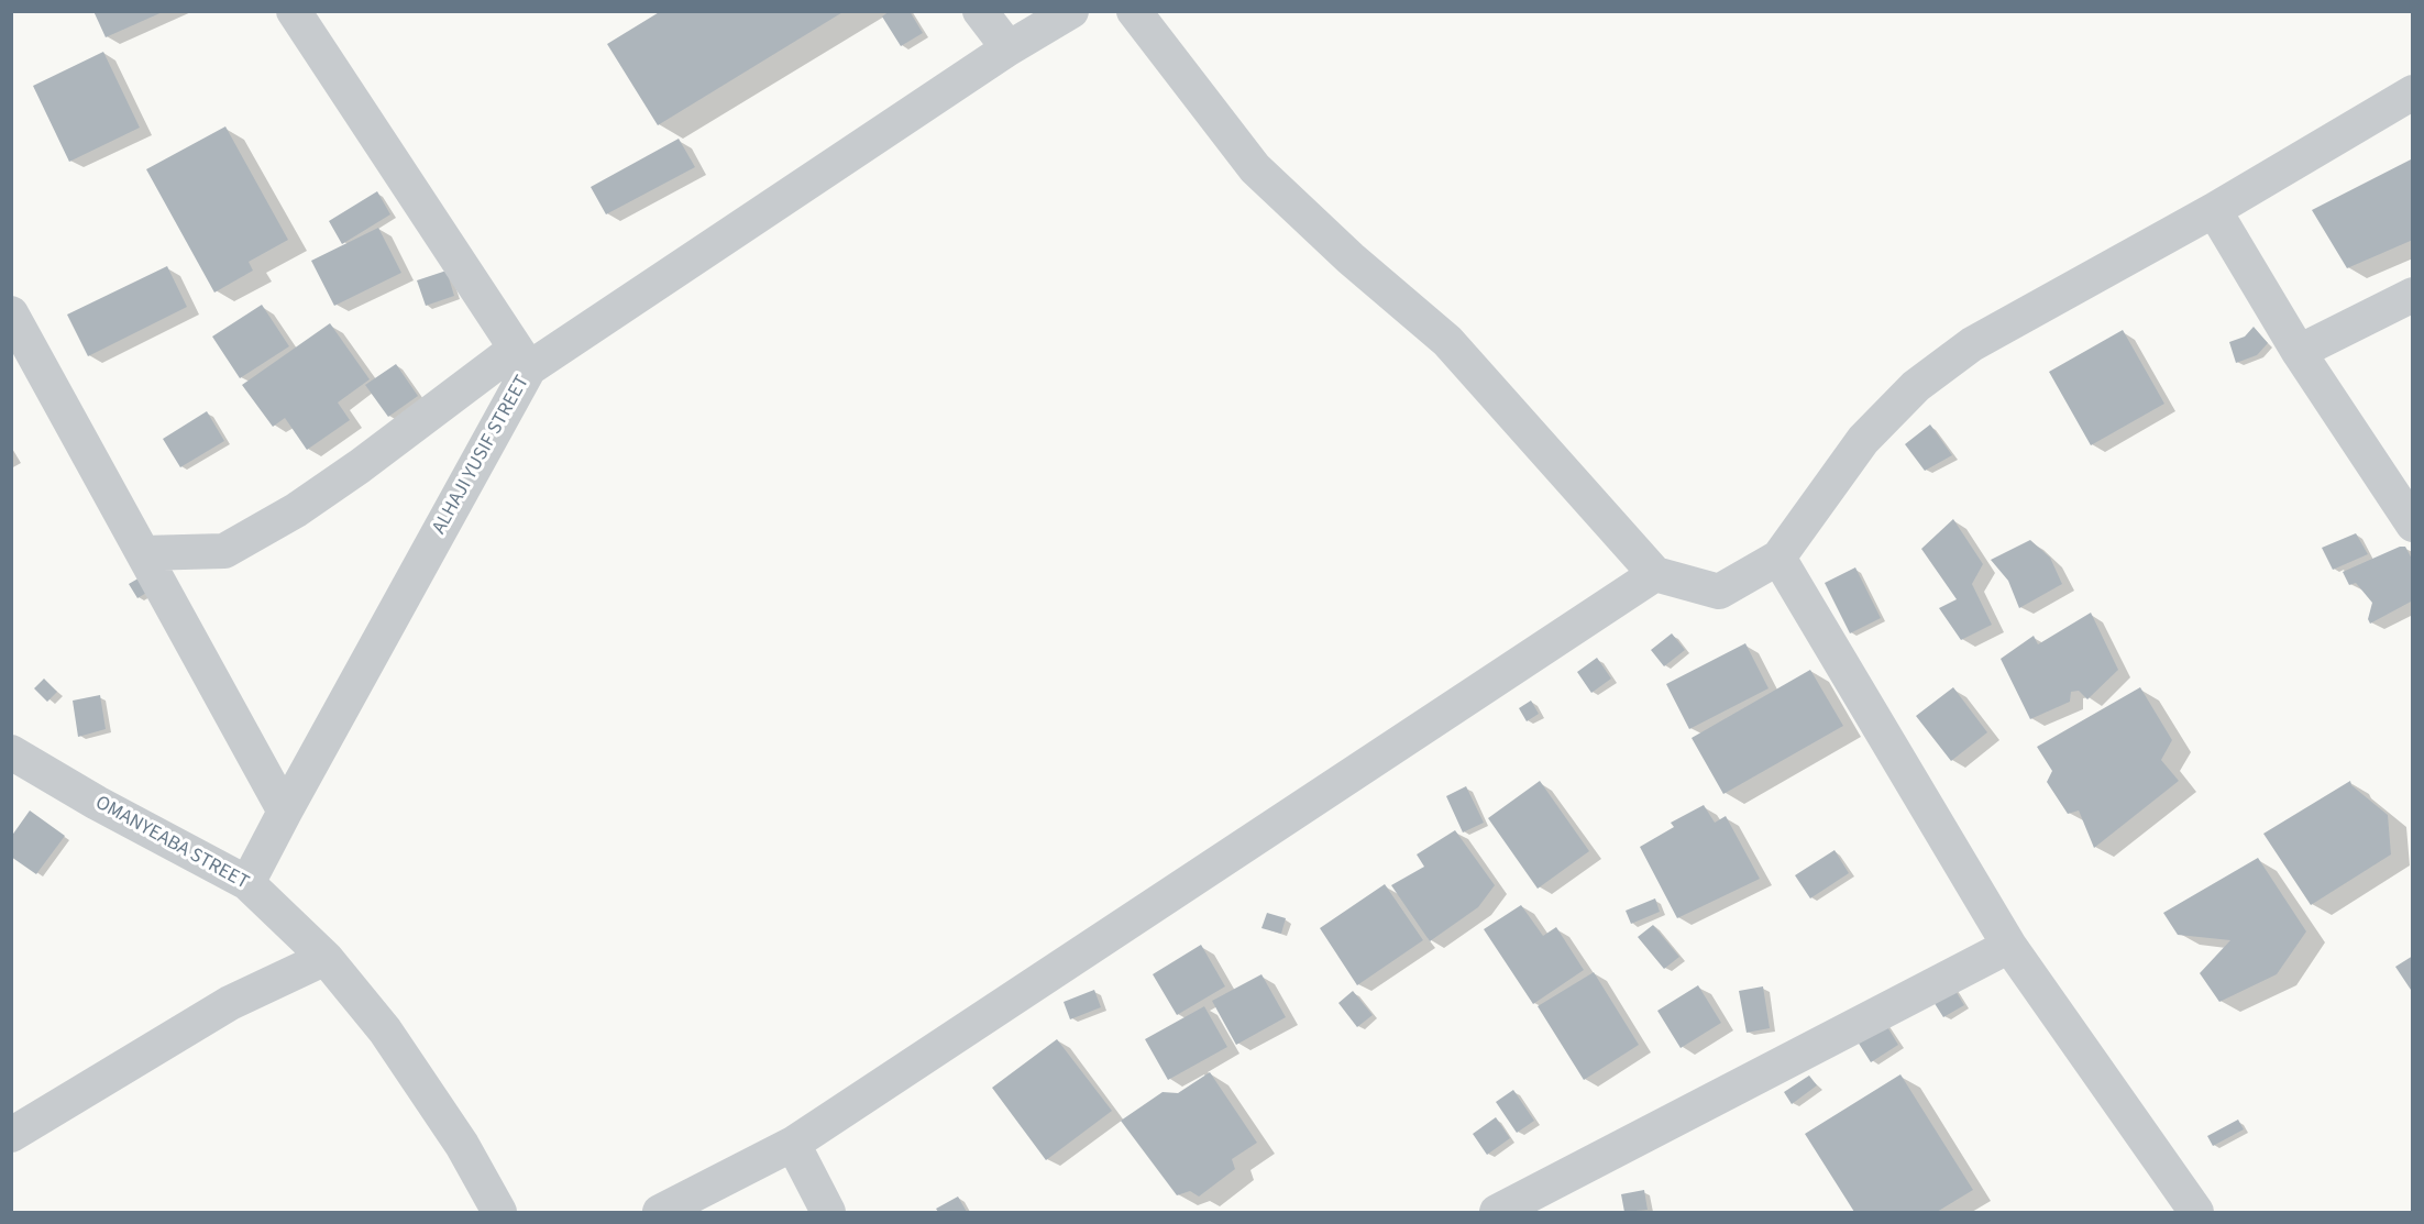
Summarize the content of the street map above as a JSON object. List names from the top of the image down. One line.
{"streets":{"street":["ALHAJI YUSIF STREET","OMANYEABA STREET"]},"crossings":[["ALHAJI YUSIF STREET","OMANYEABA STREET"]]}
